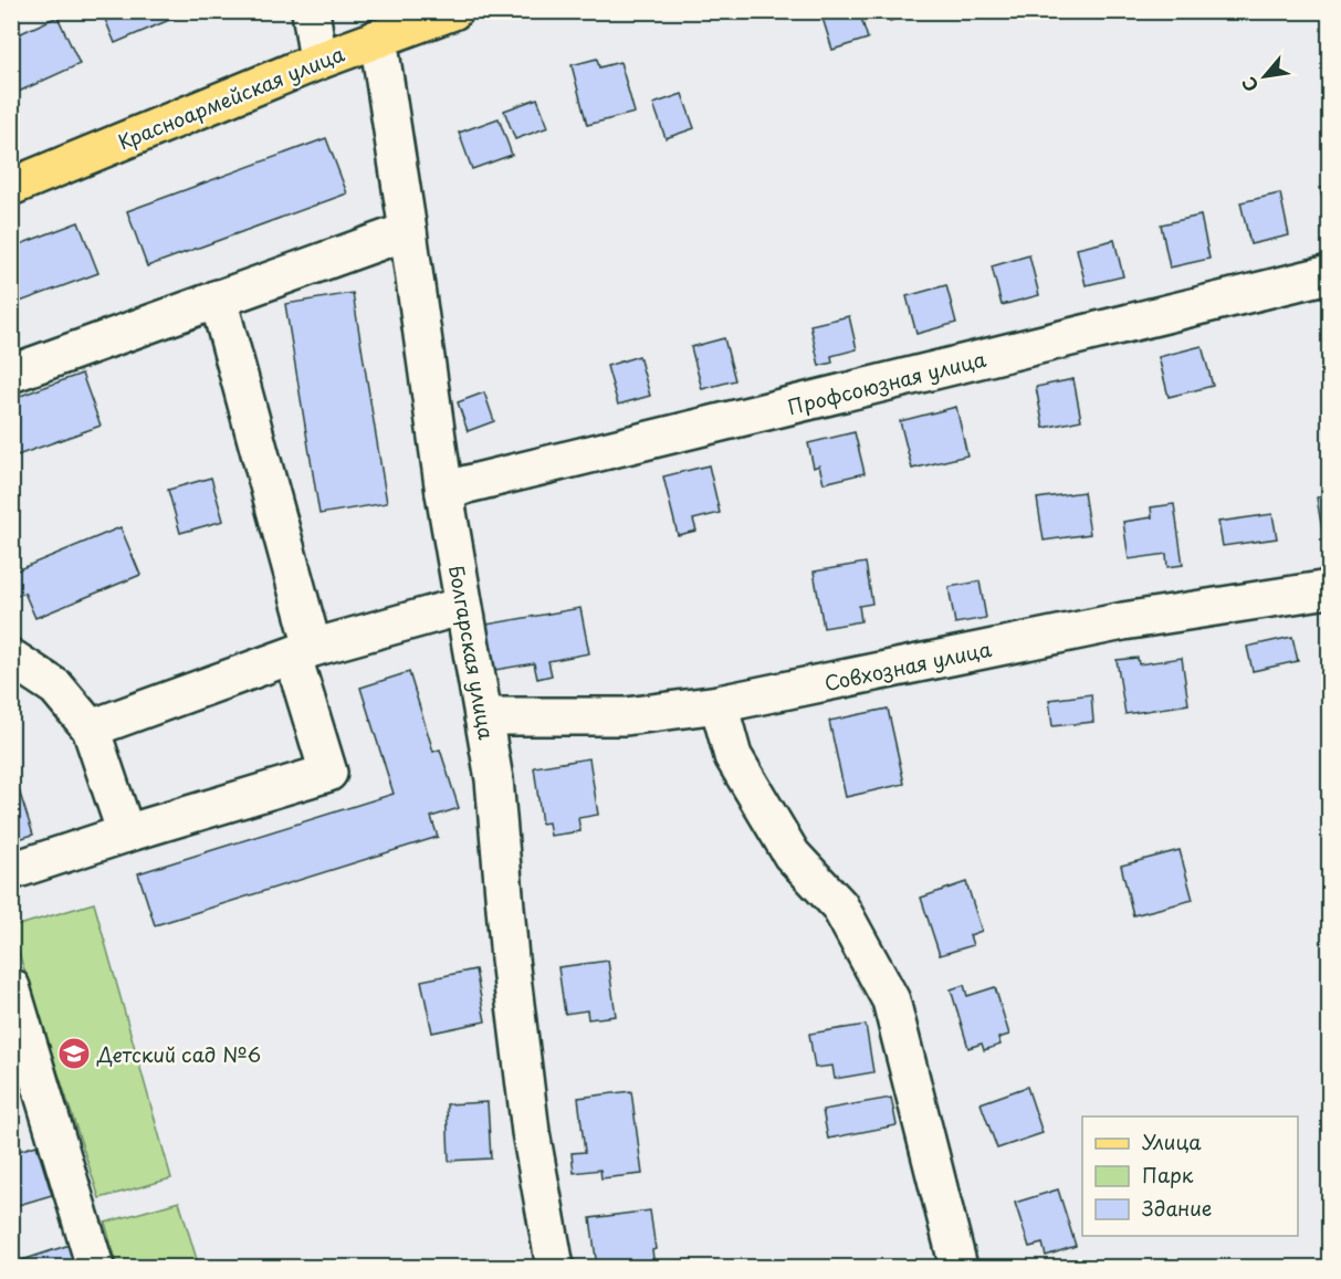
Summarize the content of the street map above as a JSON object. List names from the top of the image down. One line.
{"streets":{"main road":["Красноармейская улица"],"street":["Профсоюзная улица","Болгарская улица","Совхозная улица"]},"crossings":[["Красноармейская улица","Болгарская улица"],["Профсоюзная улица","Болгарская улица"],["Болгарская улица","Совхозная улица"]],"places":{"school or university":["Детский сад №6"]},"legend":["Улица","Парк","Здание"],"north":"bottom left"}
